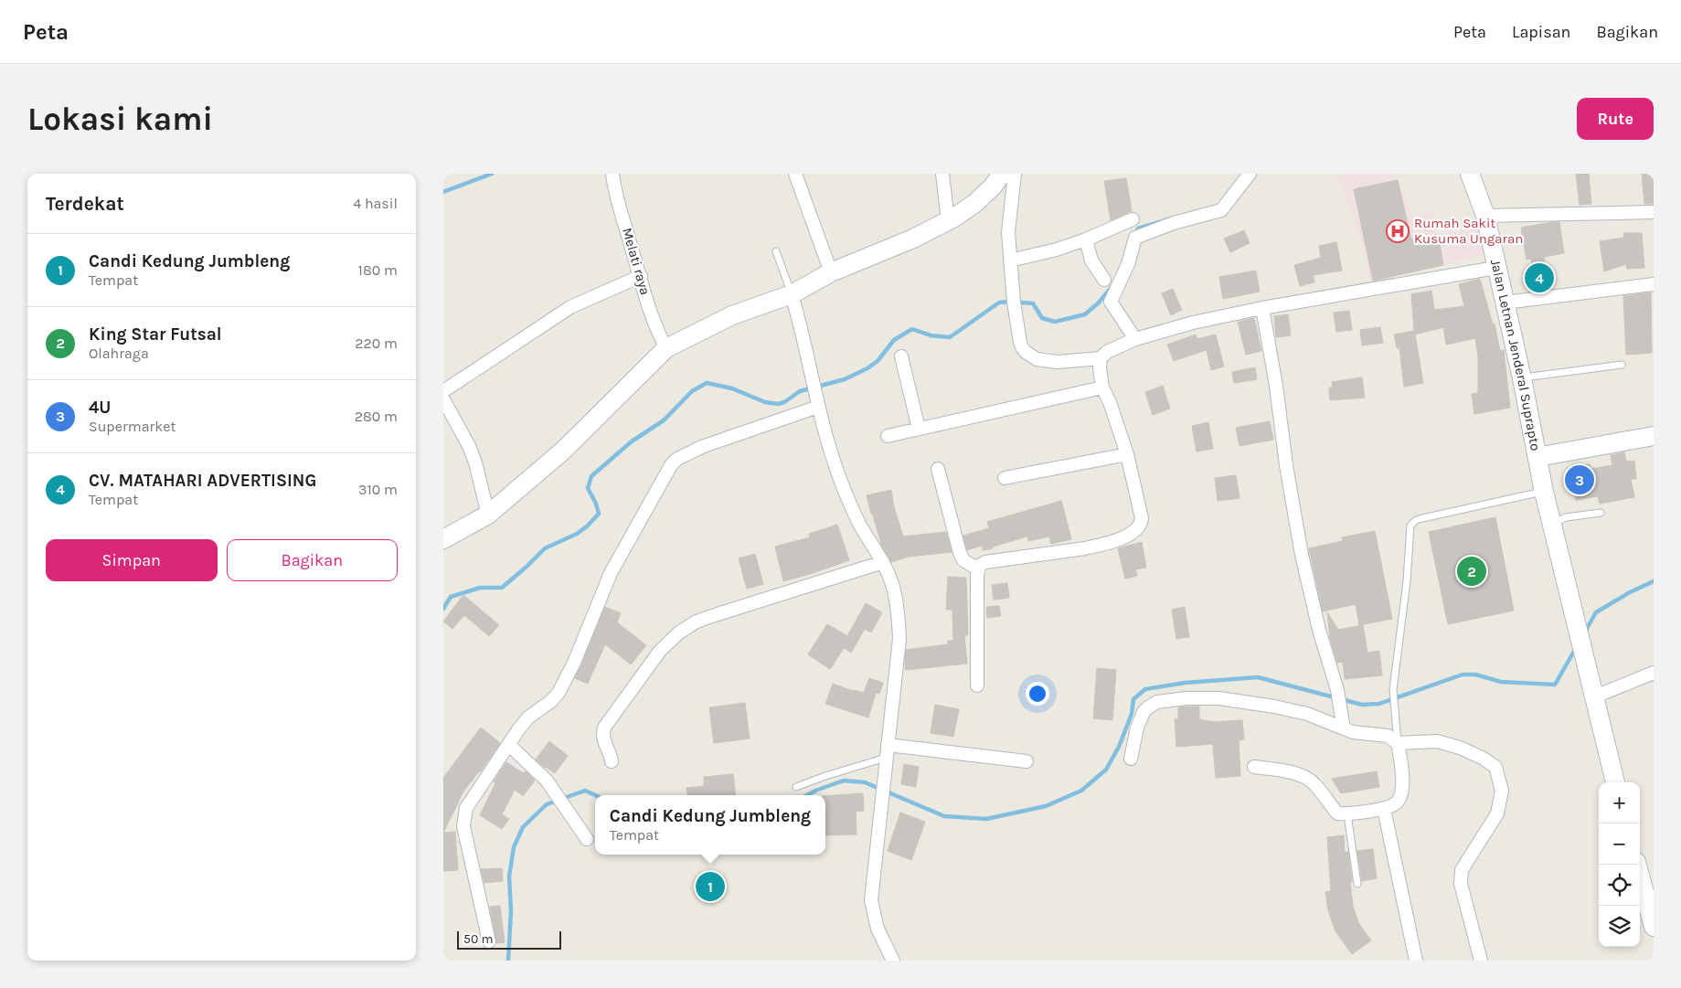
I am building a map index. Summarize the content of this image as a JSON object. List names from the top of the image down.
{
  "streets": {
    "street": ["Melati raya", "Jalan Letnan Jenderal Suprapto"]
  },
  "places": {
    "hospital": ["Rumah Sakit Kusuma Ungaran"]
  },
  "scale_bar": "50 m",
  "page": {
    "header": "Peta",
    "nav": ["Peta", "Lapisan", "Bagikan"],
    "buttons": [
      "Rute",
      ["Simpan", "Bagikan"]
    ],
    "title": "Lokasi kami",
    "heading": ["Terdekat", "4 hasil"],
    "list": [
      {
        "mark": "1",
        "name": "Candi Kedung Jumbleng",
        "note": "Tempat",
        "value": "180 m"
      },
      {
        "mark": "2",
        "name": "King Star Futsal",
        "note": "Olahraga",
        "value": "220 m"
      },
      {
        "mark": "3",
        "name": "4U",
        "note": "Supermarket",
        "value": "280 m"
      },
      {
        "mark": "4",
        "name": "CV. MATAHARI ADVERTISING",
        "note": "Tempat",
        "value": "310 m"
      }
    ],
    "pins": [
      "4",
      "3",
      "2",
      "1"
    ],
    "map_buttons": ["+", "−"],
    "popup": ["Candi Kedung Jumbleng", "Tempat"],
    "scale": "50 m"
  }
}
